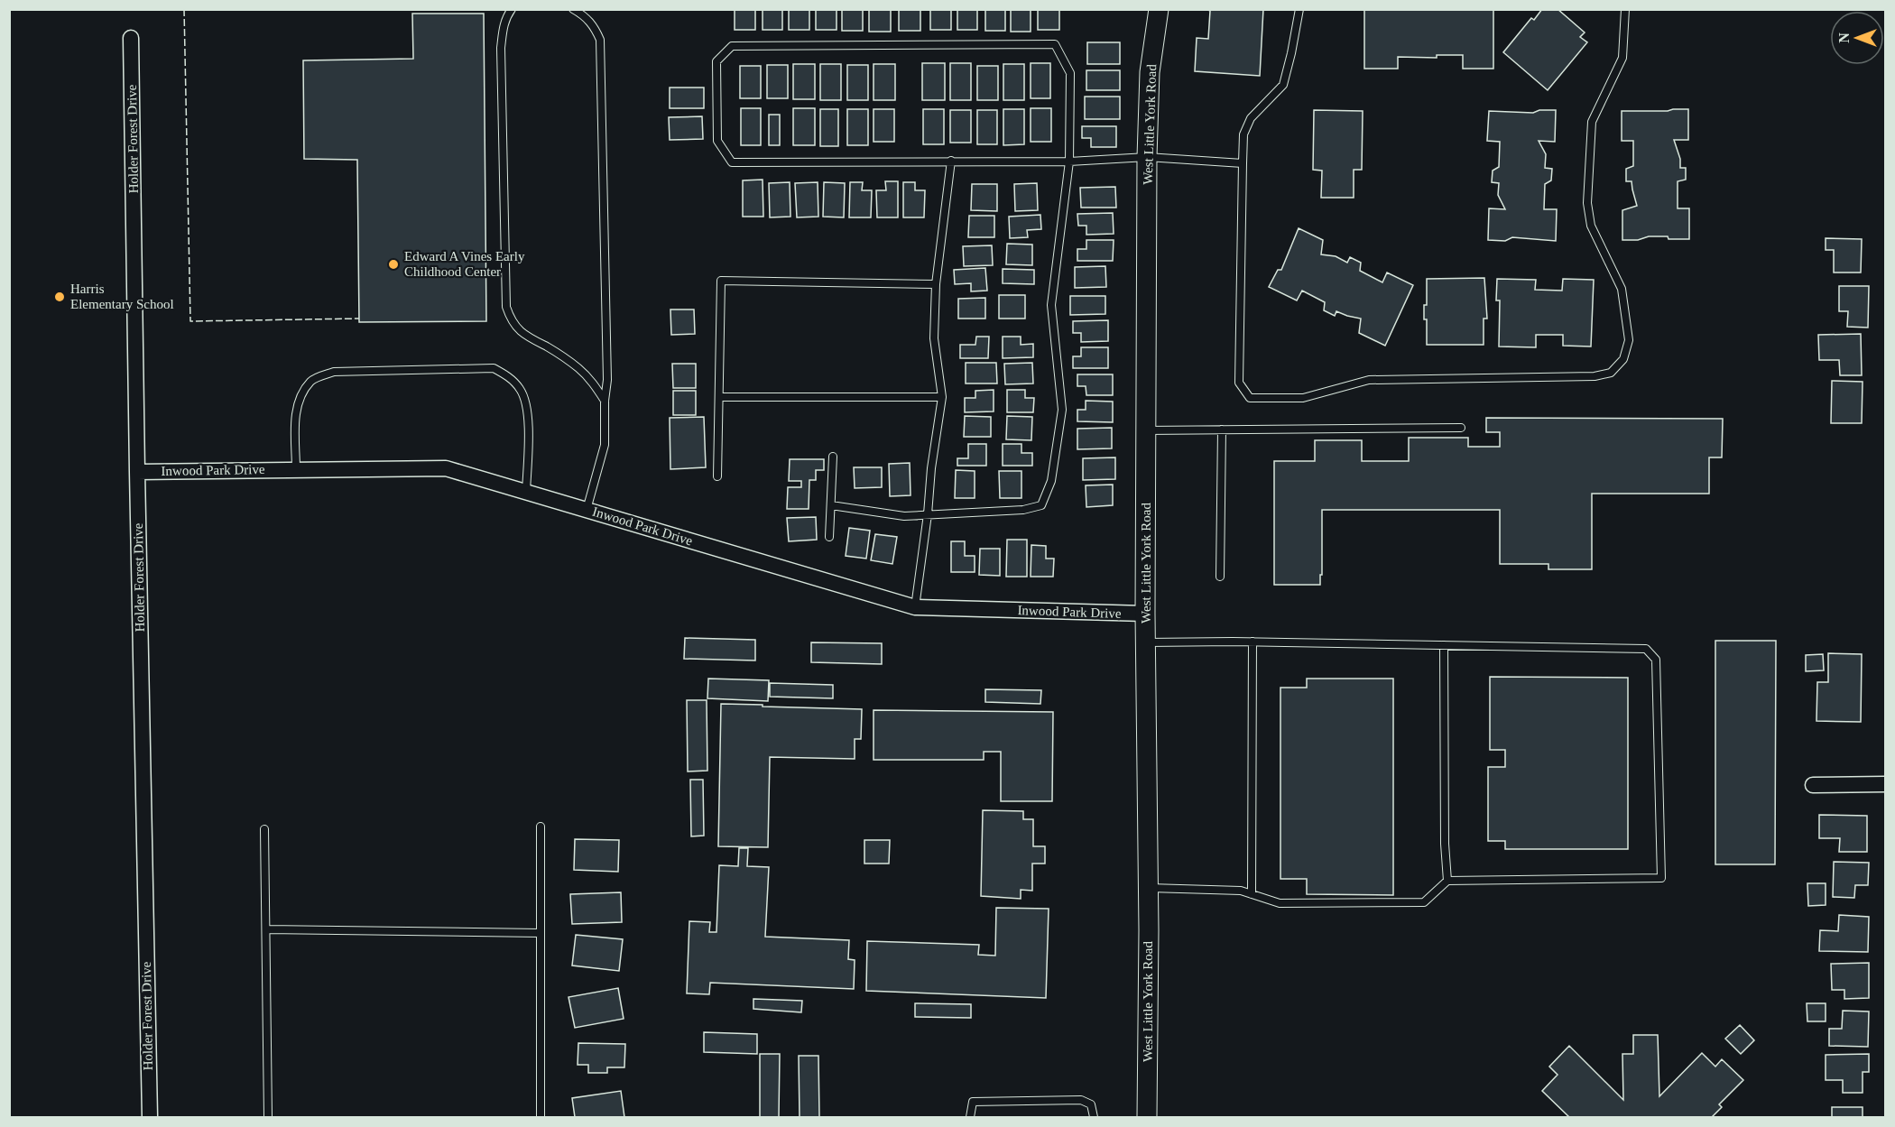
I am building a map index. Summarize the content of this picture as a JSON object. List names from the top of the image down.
{
  "streets": {
    "street": ["West Little York Road", "Holder Forest Drive", "Inwood Park Drive"]
  },
  "crossings": [
    ["West Little York Road", "Inwood Park Drive"],
    ["Holder Forest Drive", "Inwood Park Drive"]
  ],
  "places": ["Edward A Vines Early Childhood Center", "Harris Elementary School"],
  "north": "left"
}
